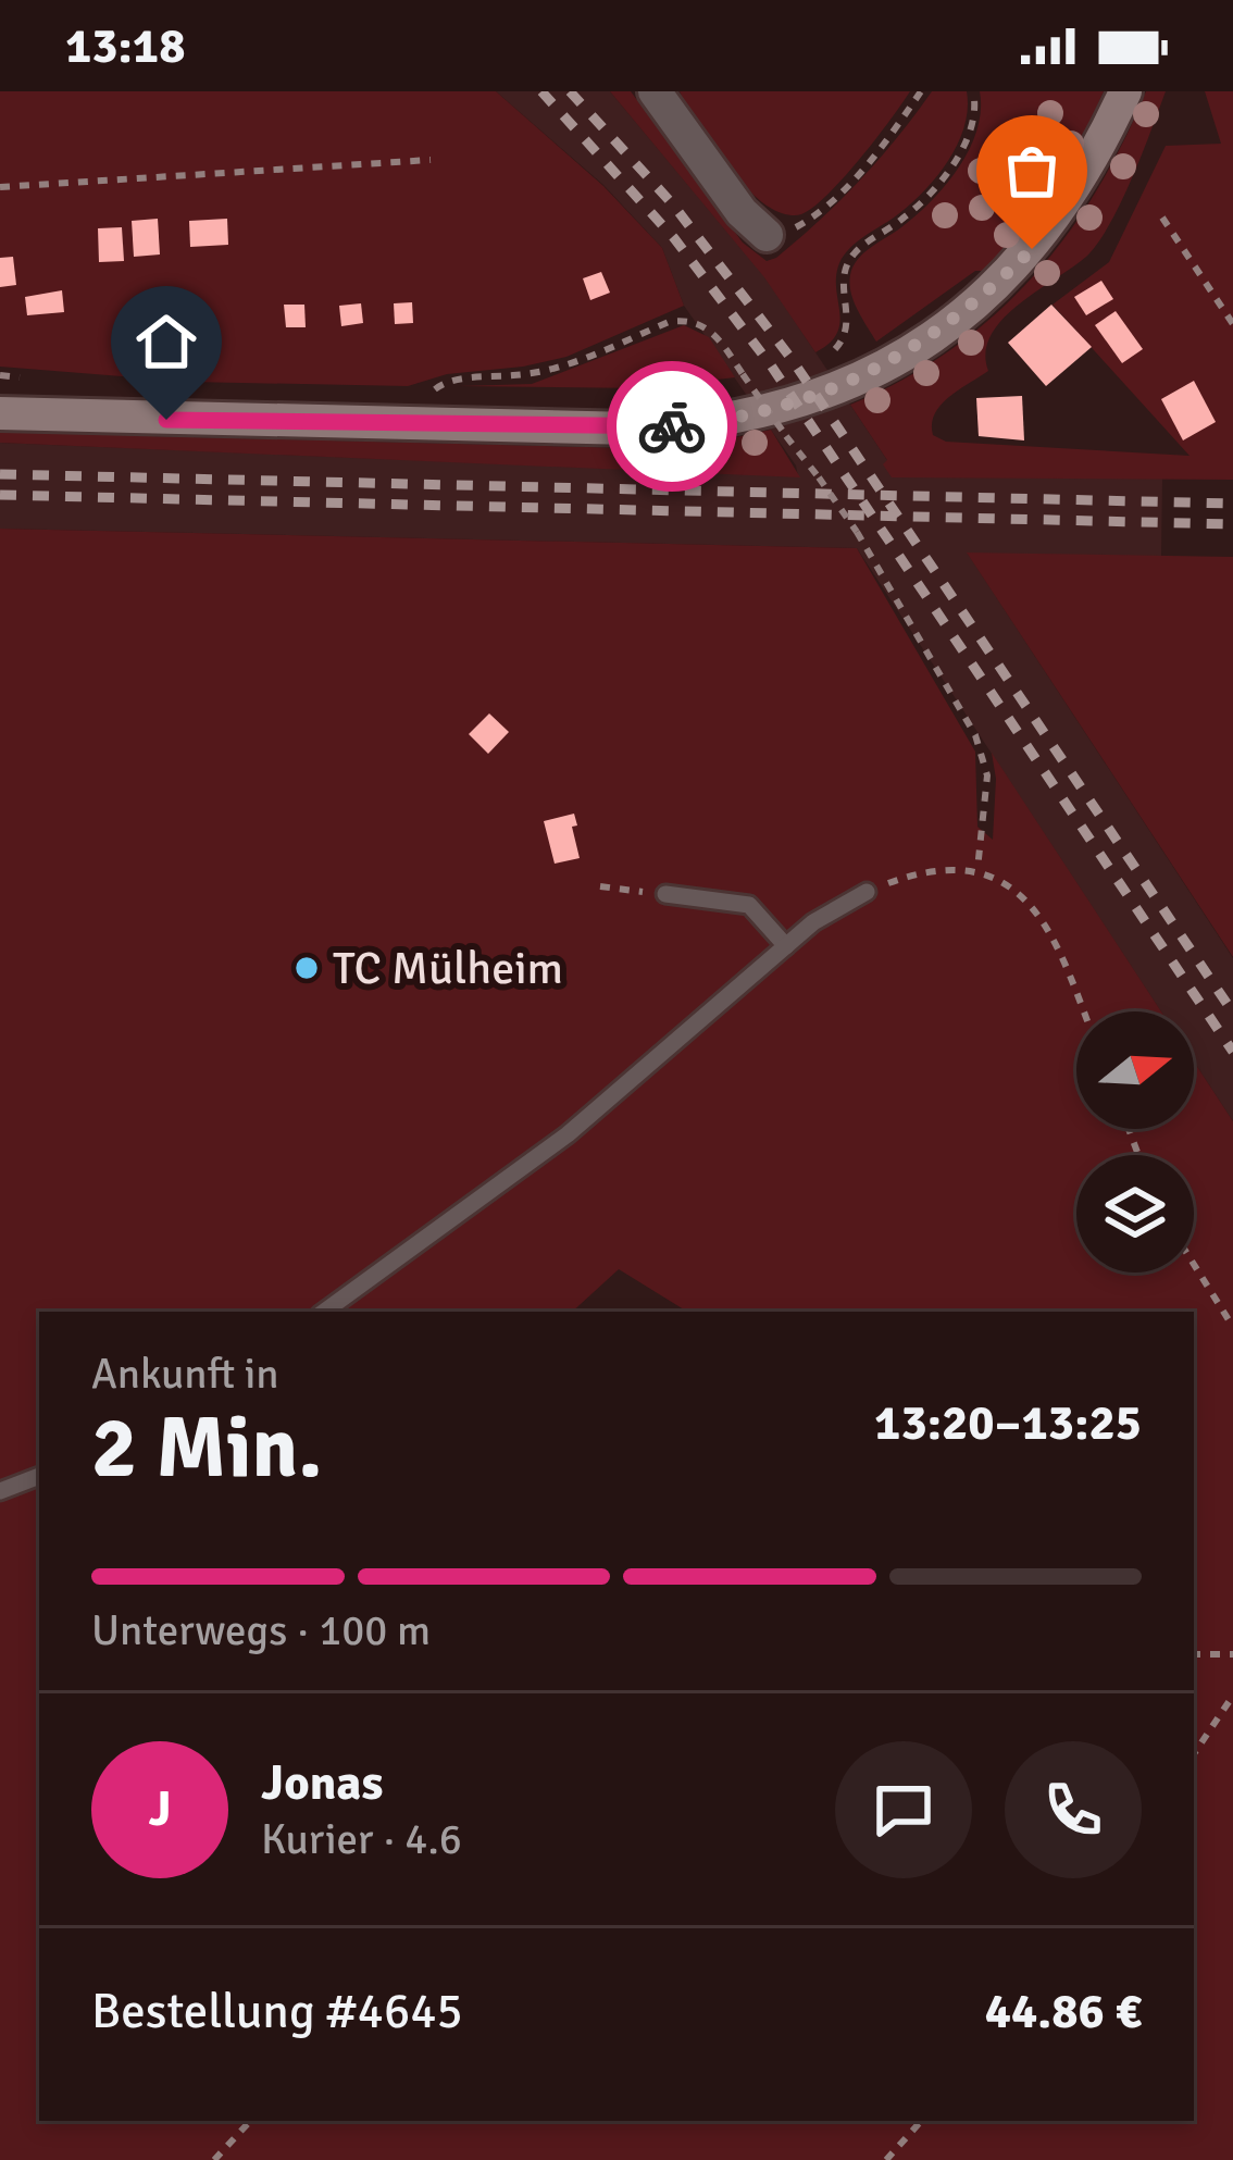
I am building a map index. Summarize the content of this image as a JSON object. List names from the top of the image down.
{
  "places": ["TC Mülheim"],
  "north": "right",
  "page": {
    "status": "13:18",
    "heading": ["2 Min.", "Ankunft in", "13:20–13:25"],
    "panel": [
      "Jonas",
      "Kurier · 4.6",
      "Bestellung #4645",
      "44.86 €"
    ],
    "bar": "Unterwegs · 100 m",
    "round": "J"
  }
}
